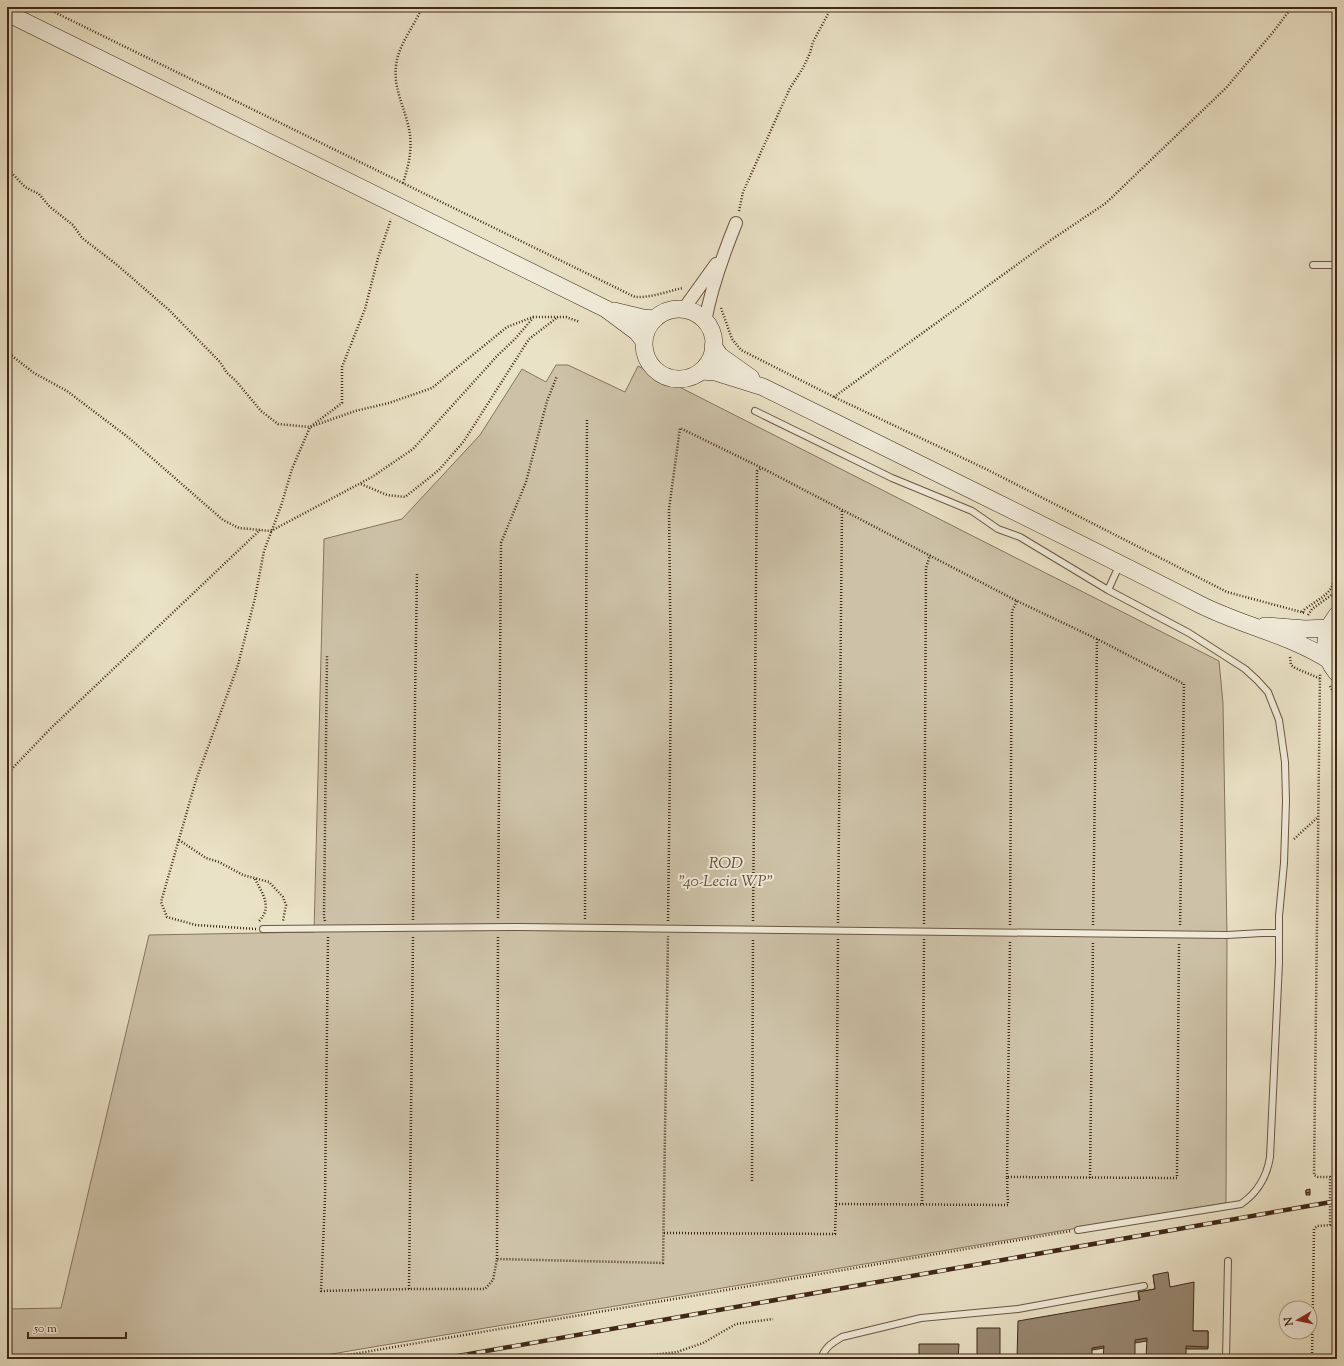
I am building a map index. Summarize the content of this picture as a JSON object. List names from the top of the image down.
{
  "parks": ["ROD \"40-Lecia WP\""],
  "scale_bar": "50 m",
  "north": "left"
}
